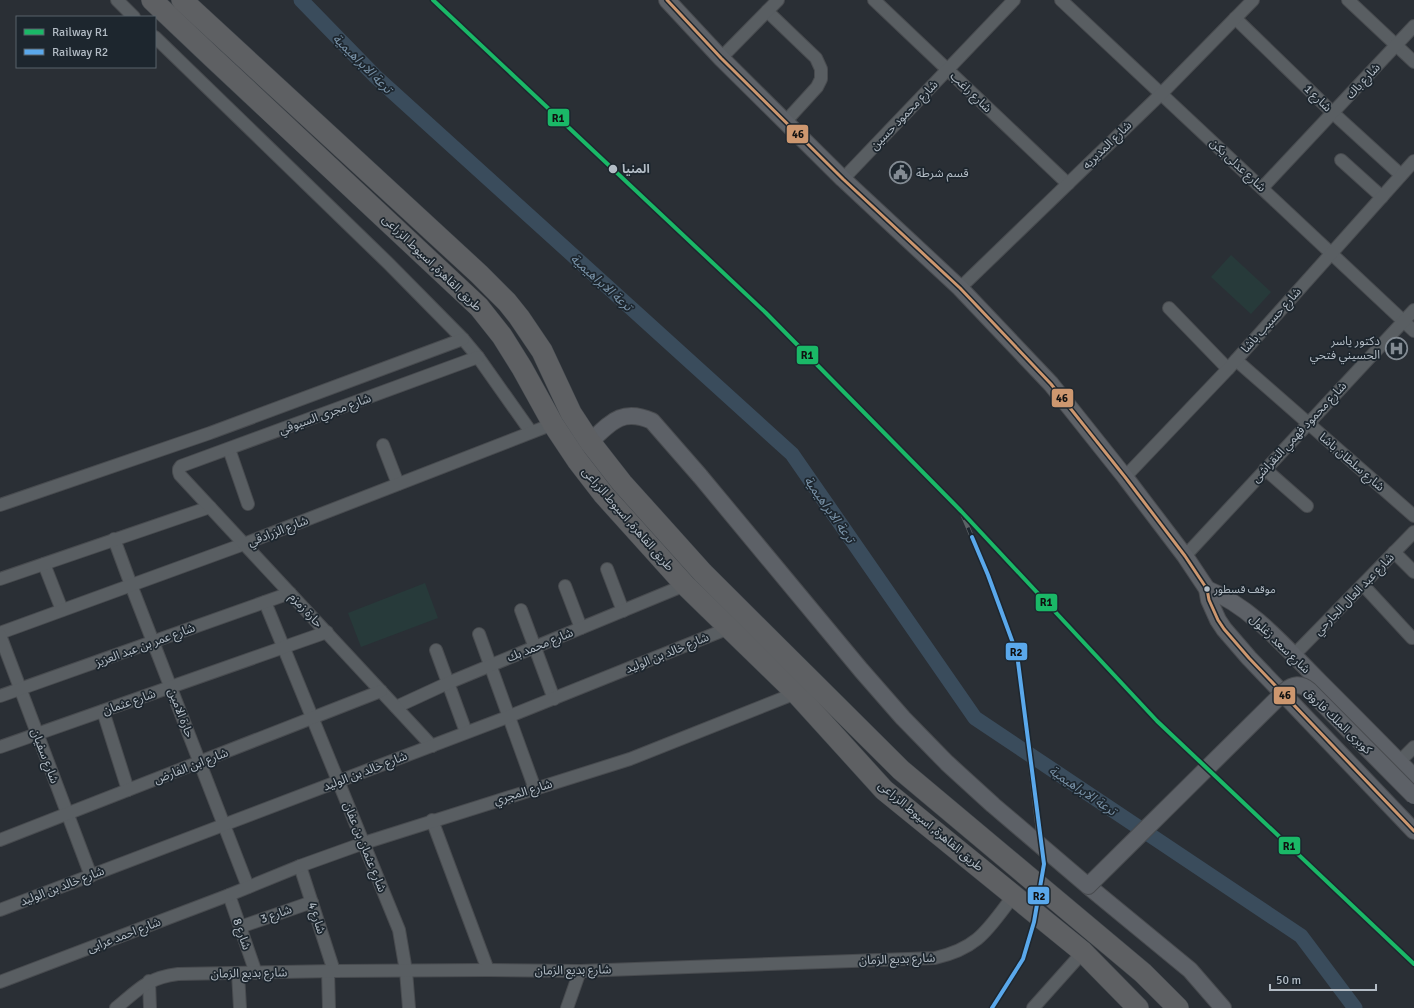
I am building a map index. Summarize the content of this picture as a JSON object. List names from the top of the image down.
{
  "streets": {
    "highway": ["طريق القاهرة, اسيوط الزراعى"],
    "main road": ["شارع سعد زغلول", "كوبرى الملك فاروق"],
    "street": [
      "شارع باك",
      "شارع راغب",
      "شارع 1",
      "شارع محمود حسين",
      "شارع المديريه",
      "شارع عدلى يكن",
      "شارع حسيب باشا",
      "شارع مجري السيوفي",
      "شارع محمود فهمي النقراشى",
      "شارع سلطان باشا",
      "شارع الزرادقي",
      "شارع عبد العال الجارحي",
      "حارة زمزم",
      "شارع عمر بن عبد العزيز",
      "شارع محمد بك",
      "شارع خالد بن الوليد",
      "شارع عثمان",
      "حارة الامين",
      "شارع سفيان",
      "شارع ابن الفارض",
      "شارع المجري",
      "شارع عثمان بن عفان",
      "شارع 3",
      "شارع 4",
      "شارع 8",
      "شارع احمد عرابى",
      "شارع بديع الزمان"
    ]
  },
  "crossings": [
    ["شارع باك", "شارع 1"],
    ["شارع باك", "شارع عدلى يكن"],
    ["شارع راغب", "شارع محمود حسين"],
    ["شارع راغب", "شارع المديريه"],
    ["شارع 1", "شارع المديريه"],
    ["شارع 1", "شارع حسيب باشا"],
    ["شارع المديريه", "شارع عدلى يكن"],
    ["شارع عدلى يكن", "شارع حسيب باشا"],
    ["شارع عدلى يكن", "شارع محمود فهمي النقراشى"],
    ["طريق القاهرة, اسيوط الزراعى", "شارع الزرادقي"],
    ["طريق القاهرة, اسيوط الزراعى", "شارع محمد بك"],
    ["طريق القاهرة, اسيوط الزراعى", "شارع خالد بن الوليد"],
    ["طريق القاهرة, اسيوط الزراعى", "شارع المجري"],
    ["طريق القاهرة, اسيوط الزراعى", "شارع بديع الزمان"],
    ["شارع حسيب باشا", "شارع سلطان باشا"],
    ["شارع مجري السيوفي", "حارة زمزم"],
    ["شارع محمود فهمي النقراشى", "شارع سلطان باشا"],
    ["شارع الزرادقي", "حارة زمزم"],
    ["شارع الزرادقي", "حارة الامين"],
    ["شارع الزرادقي", "شارع سفيان"],
    ["شارع عبد العال الجارحي", "شارع سعد زغلول"],
    ["حارة زمزم", "شارع عمر بن عبد العزيز"],
    ["حارة زمزم", "شارع محمد بك"],
    ["حارة زمزم", "شارع خالد بن الوليد"],
    ["حارة زمزم", "شارع عثمان"],
    ["حارة زمزم", "شارع ابن الفارض"],
    ["شارع عمر بن عبد العزيز", "حارة الامين"],
    ["شارع عمر بن عبد العزيز", "شارع سفيان"],
    ["شارع عمر بن عبد العزيز", "شارع عثمان بن عفان"],
    ["شارع خالد بن الوليد", "حارة الامين"],
    ["شارع خالد بن الوليد", "شارع سفيان"],
    ["شارع خالد بن الوليد", "شارع عثمان بن عفان"],
    ["شارع عثمان", "حارة الامين"],
    ["شارع عثمان", "شارع سفيان"],
    ["شارع عثمان", "شارع عثمان بن عفان"],
    ["حارة الامين", "شارع ابن الفارض"],
    ["حارة الامين", "شارع المجري"],
    ["حارة الامين", "شارع احمد عرابى"],
    ["شارع سفيان", "شارع ابن الفارض"],
    ["شارع ابن الفارض", "شارع عثمان بن عفان"],
    ["شارع المجري", "شارع عثمان بن عفان"],
    ["شارع المجري", "شارع 4"],
    ["شارع المجري", "شارع احمد عرابى"],
    ["شارع عثمان بن عفان", "شارع بديع الزمان"],
    ["شارع 3", "شارع 4"],
    ["شارع 3", "شارع 8"],
    ["شارع 4", "شارع بديع الزمان"],
    ["شارع 8", "شارع احمد عرابى"],
    ["شارع 8", "شارع بديع الزمان"]
  ],
  "water": ["ترعة الابراهيمية"],
  "places": {
    "other": ["المنيا", "موقف قسطور"],
    "public building": ["قسم شرطة"],
    "hospital": ["دكتور ياسر الحسيني فتحي"]
  },
  "lines": ["rail line R1", "transit line 46", "rail line R2"],
  "legend": ["Railway R1", "Railway R2"],
  "scale_bar": "50 m"
}
